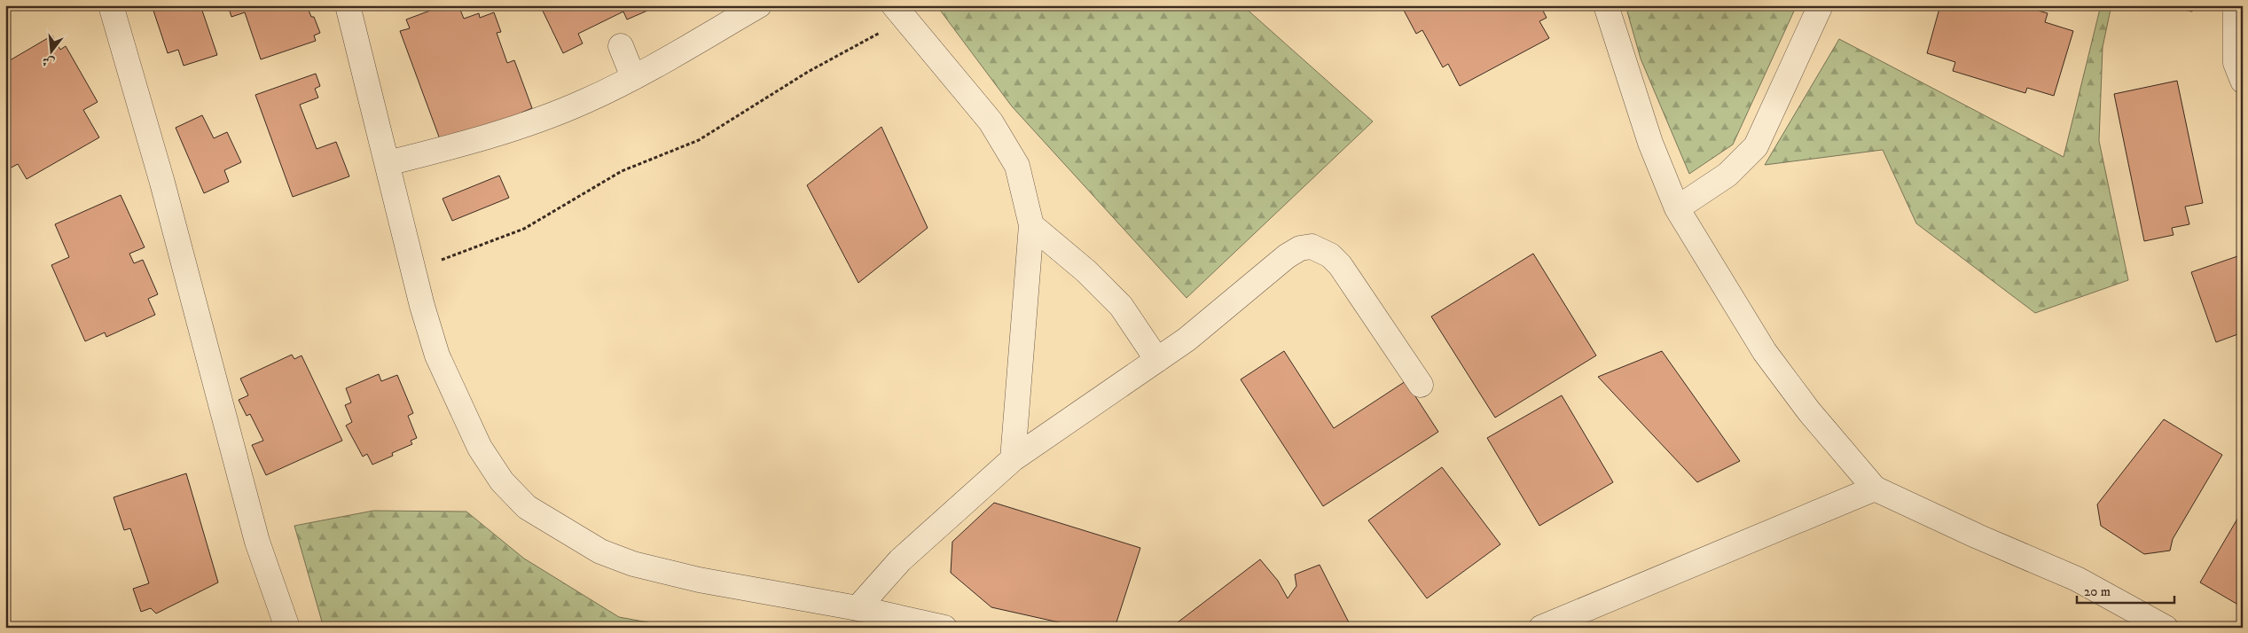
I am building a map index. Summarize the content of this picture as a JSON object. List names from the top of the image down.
{
  "scale_bar": "20 m",
  "north": "bottom"
}
